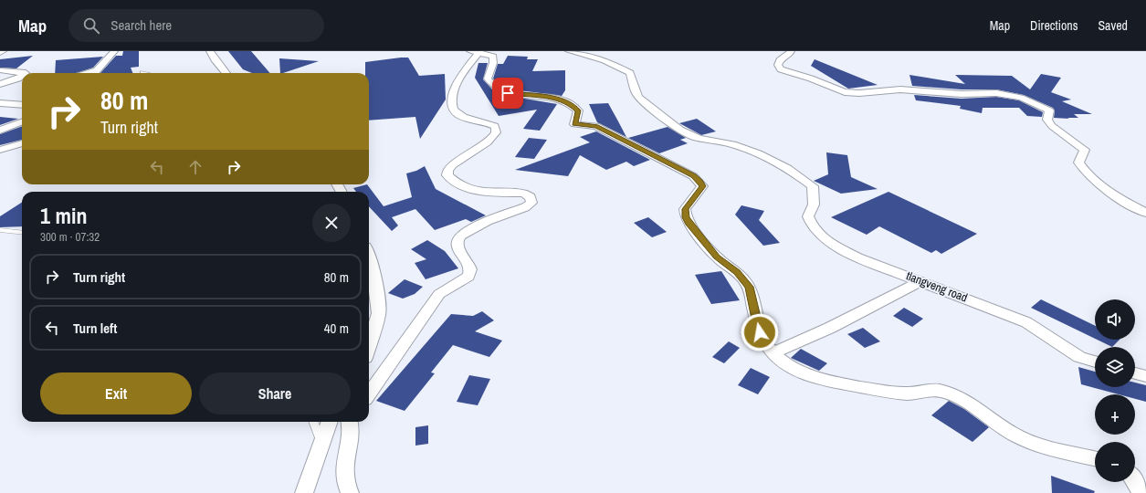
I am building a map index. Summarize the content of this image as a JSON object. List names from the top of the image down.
{
  "streets": {
    "street": ["tlangveng road"]
  },
  "page": {
    "header": "Map",
    "search": "Search here",
    "nav": ["Map", "Directions", "Saved"],
    "turn": ["80 m", "Turn right"],
    "heading": ["1 min", "300 m · 07:32"],
    "list": [
      {
        "name": "Turn right",
        "value": "80 m"
      },
      {
        "name": "Turn left",
        "value": "40 m"
      }
    ],
    "map_buttons": ["+", "−"],
    "buttons": ["Exit", "Share"]
  }
}
